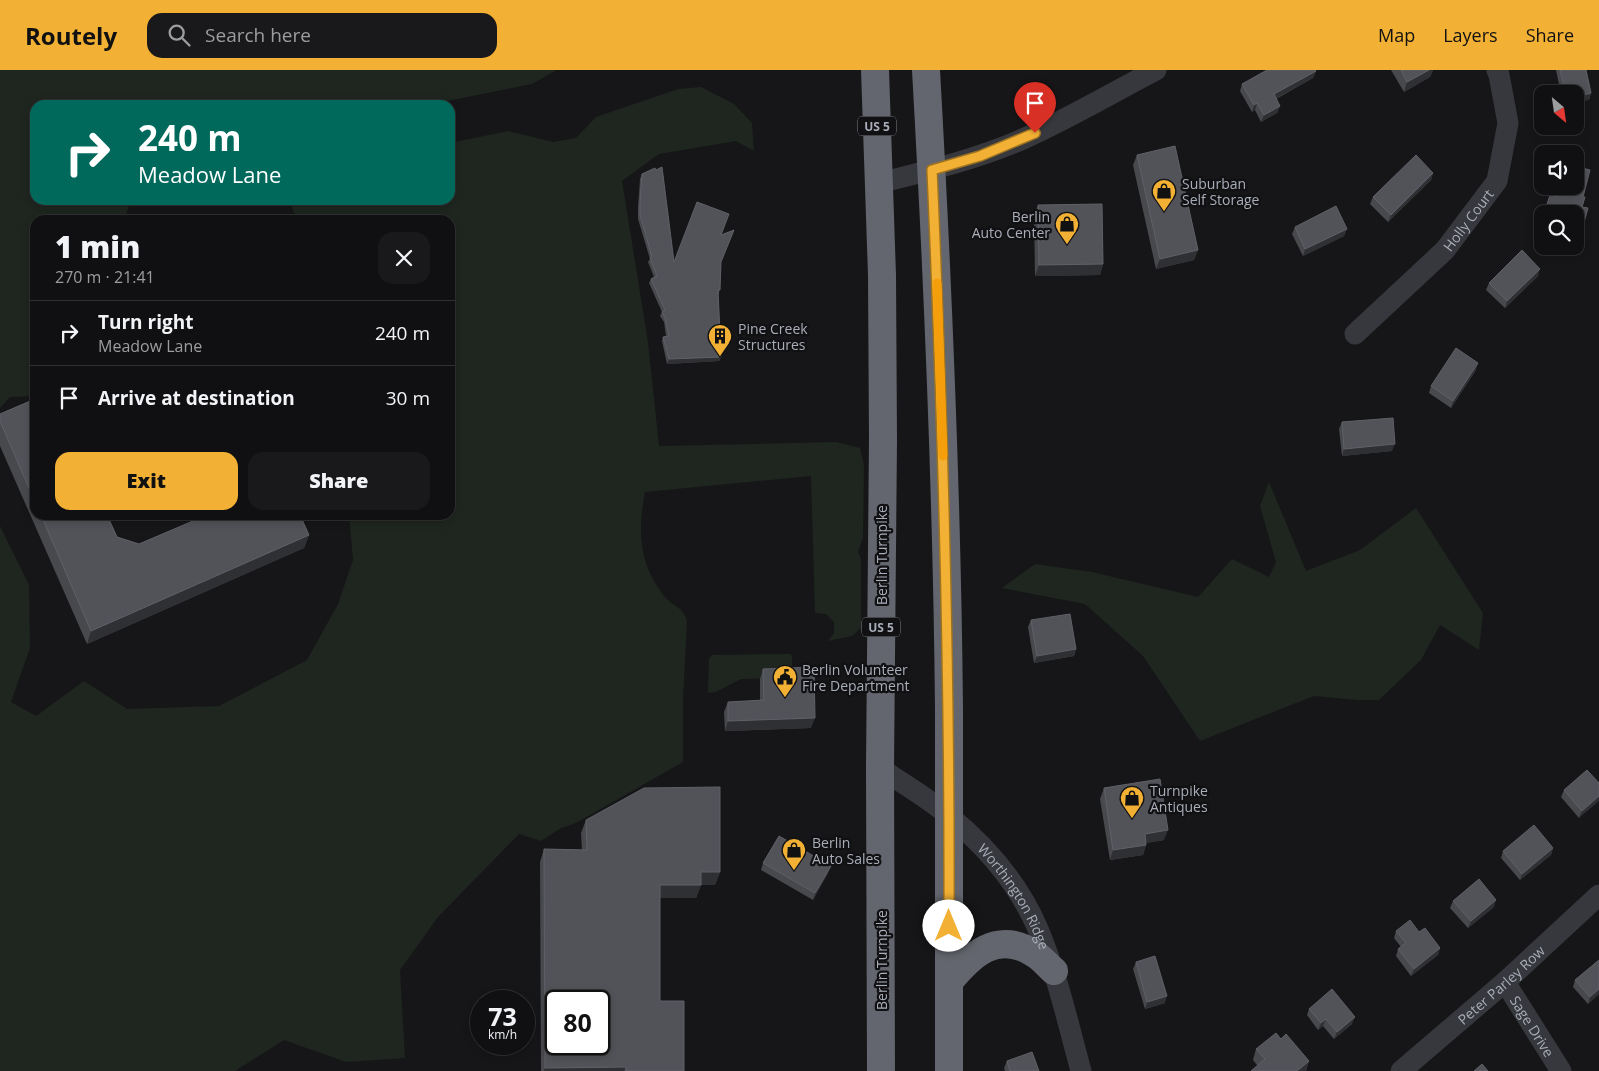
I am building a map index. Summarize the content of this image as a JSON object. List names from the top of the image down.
{
  "streets": {
    "highway": ["US 5", "Berlin Turnpike"],
    "street": [
      "Holly Court",
      "Worthington Ridge",
      "Peter Parley Row",
      "Sage Drive"
    ]
  },
  "crossings": [
    ["Berlin Turnpike", "Worthington Ridge"],
    ["Peter Parley Row", "Sage Drive"]
  ],
  "places": {
    "shop": [
      "Suburban Self Storage",
      "Berlin Auto Center",
      "Turnpike Antiques",
      "Berlin Auto Sales"
    ],
    "building": ["Pine Creek Structures"],
    "public building": ["Berlin Volunteer Fire Department"]
  },
  "north": "bottom right",
  "page": {
    "header": "Routely",
    "search": "Search here",
    "nav": ["Map", "Layers", "Share"],
    "turn": ["240 m", "Meadow Lane"],
    "heading": ["1 min", "270 m · 21:41"],
    "list": [
      {
        "name": "Turn right",
        "note": "Meadow Lane",
        "value": "240 m"
      },
      {
        "name": "Arrive at destination",
        "value": "30 m"
      }
    ],
    "buttons": ["Exit", "Share"],
    "speed": "73 km/h",
    "limit": "80"
  }
}
